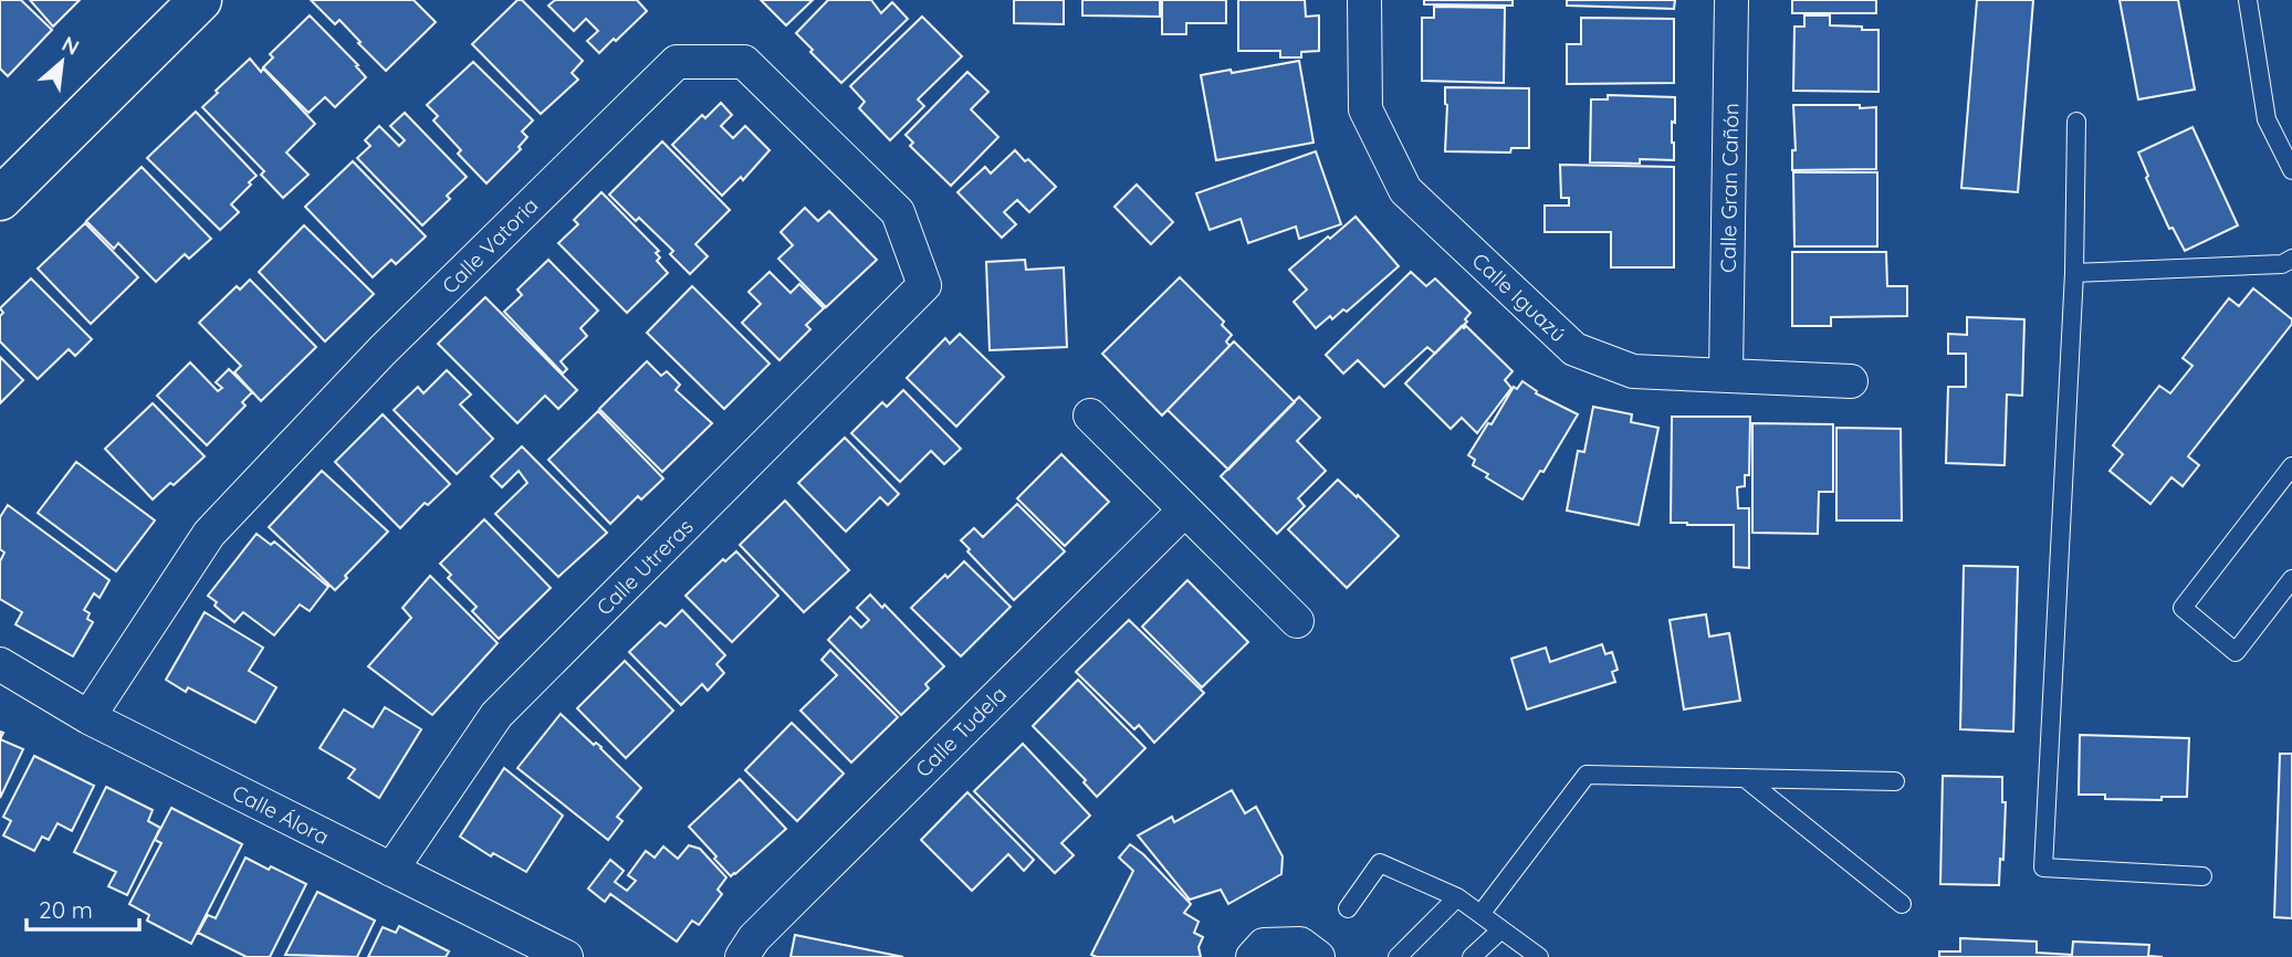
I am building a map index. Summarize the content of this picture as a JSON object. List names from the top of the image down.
{
  "streets": {
    "street": [
      "Calle Gran Cañón",
      "Calle Vatoria",
      "Calle Iguazú",
      "Calle Utreras",
      "Calle Tudela",
      "Calle Álora"
    ]
  },
  "crossings": [
    ["Calle Gran Cañón", "Calle Iguazú"],
    ["Calle Vatoria", "Calle Utreras"],
    ["Calle Vatoria", "Calle Álora"],
    ["Calle Utreras", "Calle Álora"]
  ],
  "scale_bar": "20 m",
  "north": "top right"
}
